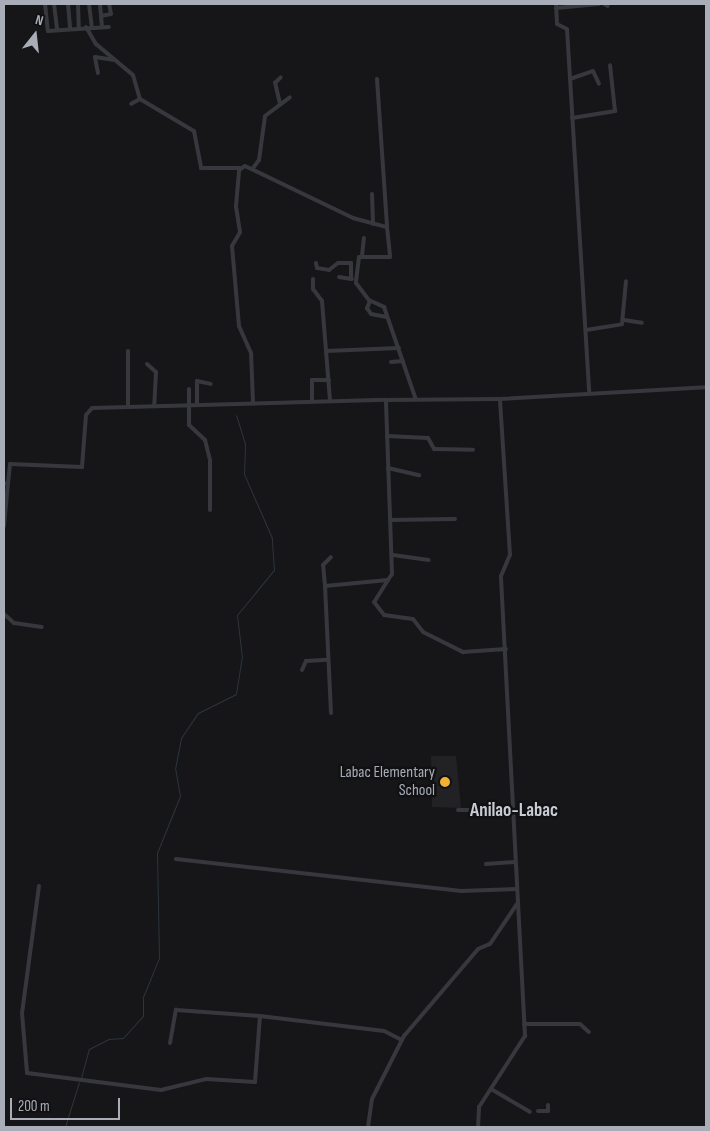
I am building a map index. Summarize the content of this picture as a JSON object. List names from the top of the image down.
{
  "districts": ["Anilao-Labac"],
  "places": ["Labac Elementary School"],
  "scale_bar": "200 m",
  "north": "top"
}
